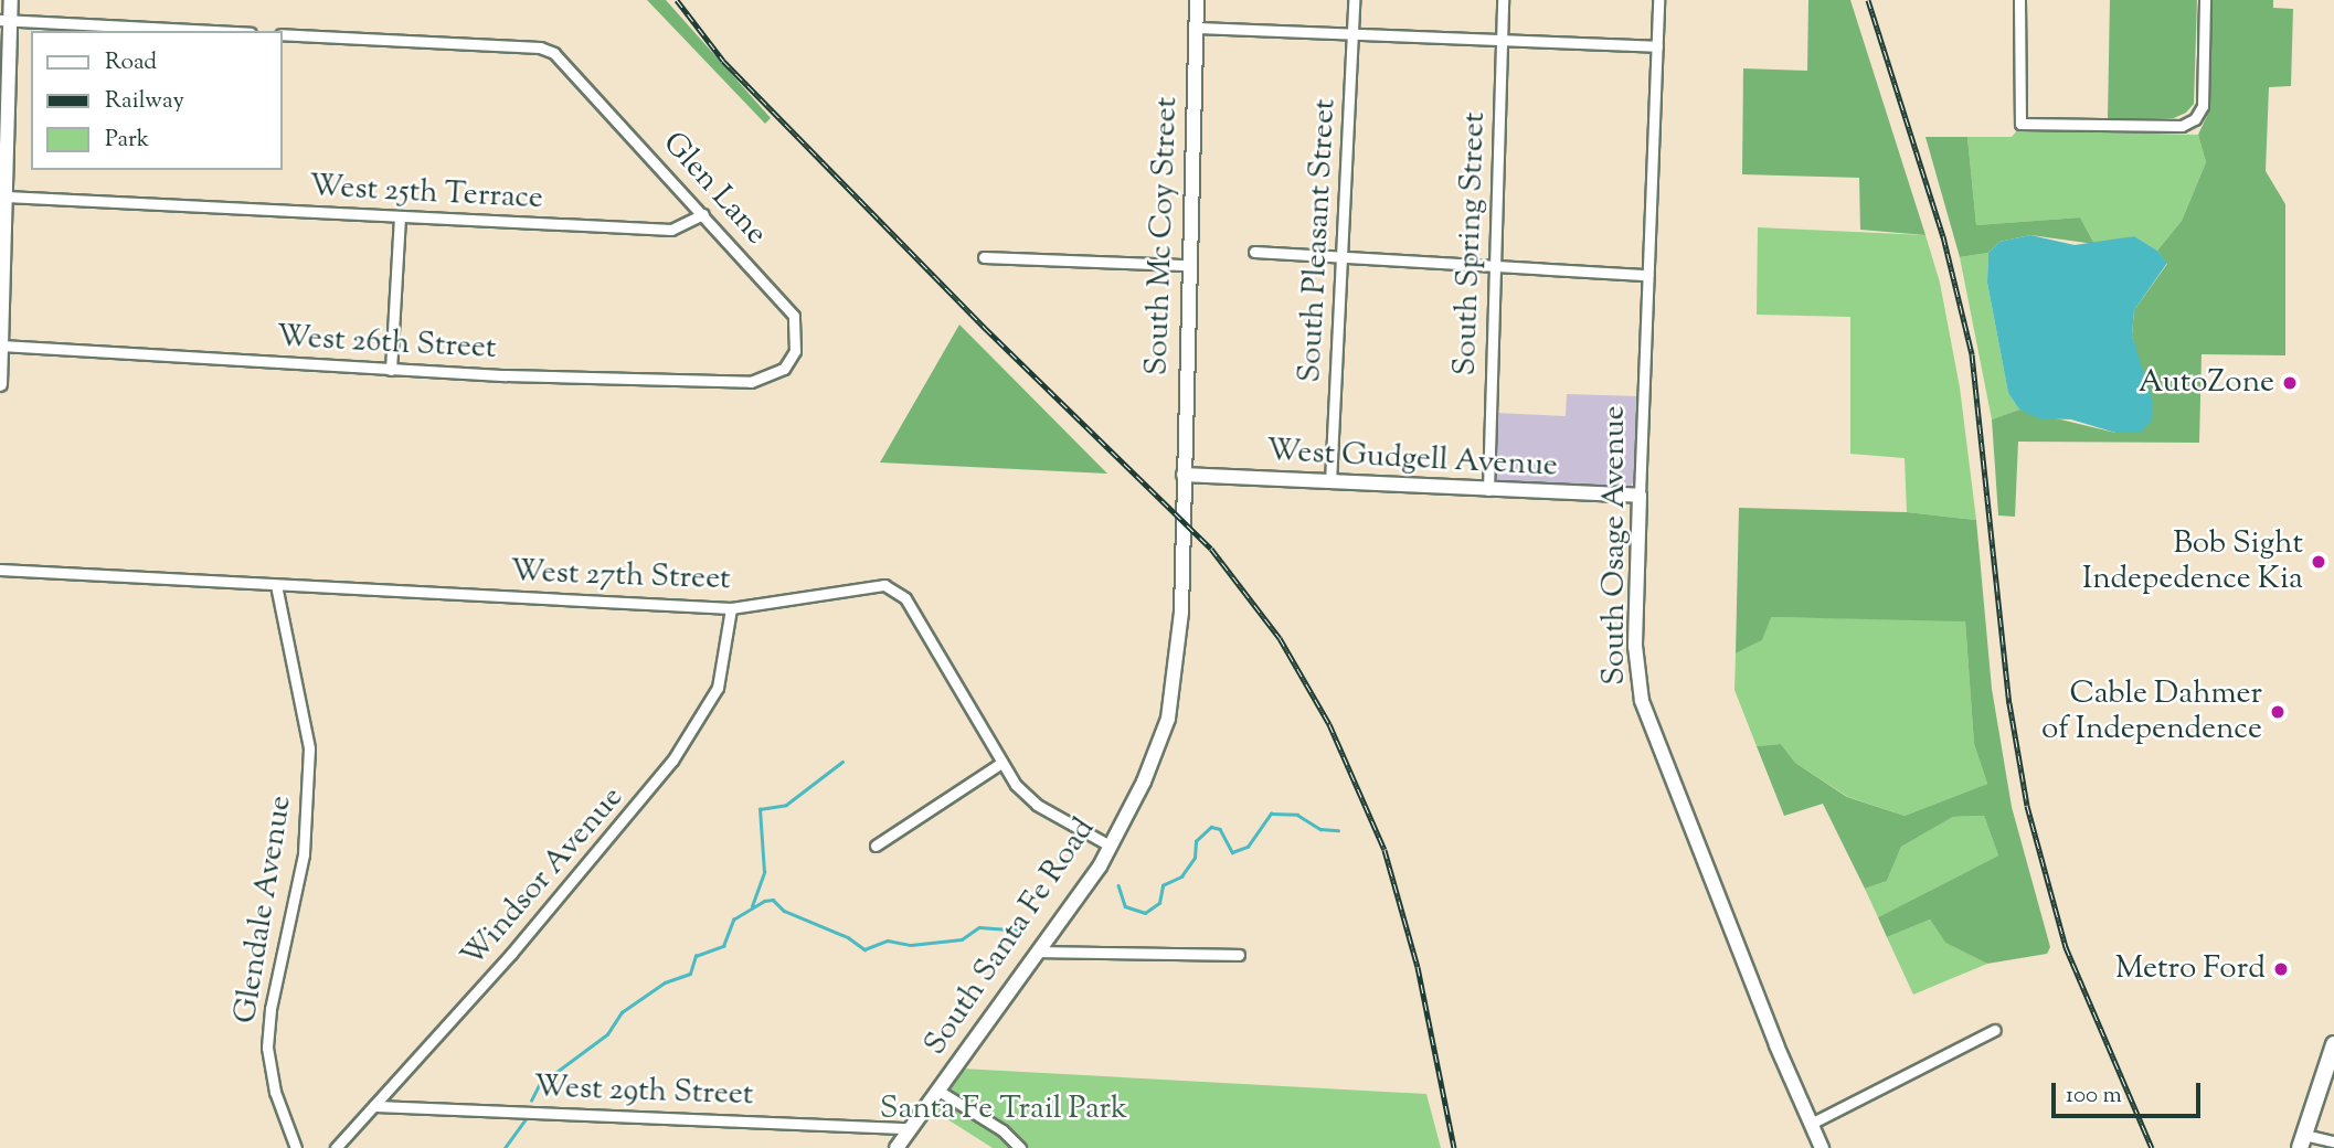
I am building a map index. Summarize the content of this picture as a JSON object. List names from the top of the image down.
{
  "streets": {
    "street": [
      "Glen Lane",
      "West 25th Terrace",
      "South Mc Coy Street",
      "South Pleasant Street",
      "South Spring Street",
      "West 26th Street",
      "West Gudgell Avenue",
      "South Osage Avenue",
      "West 27th Street",
      "Windsor Avenue",
      "Glendale Avenue",
      "South Santa Fe Road",
      "West 29th Street"
    ]
  },
  "crossings": [
    ["Glen Lane", "West 25th Terrace"],
    ["Glen Lane", "West 26th Street"],
    ["South Mc Coy Street", "West Gudgell Avenue"],
    ["South Mc Coy Street", "South Santa Fe Road"],
    ["South Pleasant Street", "West Gudgell Avenue"],
    ["South Spring Street", "West Gudgell Avenue"],
    ["West Gudgell Avenue", "South Osage Avenue"],
    ["West Gudgell Avenue", "South Santa Fe Road"],
    ["West 27th Street", "Windsor Avenue"],
    ["West 27th Street", "Glendale Avenue"],
    ["West 27th Street", "South Santa Fe Road"],
    ["Windsor Avenue", "West 29th Street"],
    ["South Santa Fe Road", "West 29th Street"]
  ],
  "parks": ["Santa Fe Trail Park"],
  "places": [
    "AutoZone",
    "Bob Sight Indepedence Kia",
    "Cable Dahmer of Independence",
    "Metro Ford"
  ],
  "legend": ["Road", "Railway", "Park"],
  "scale_bar": "100 m"
}
